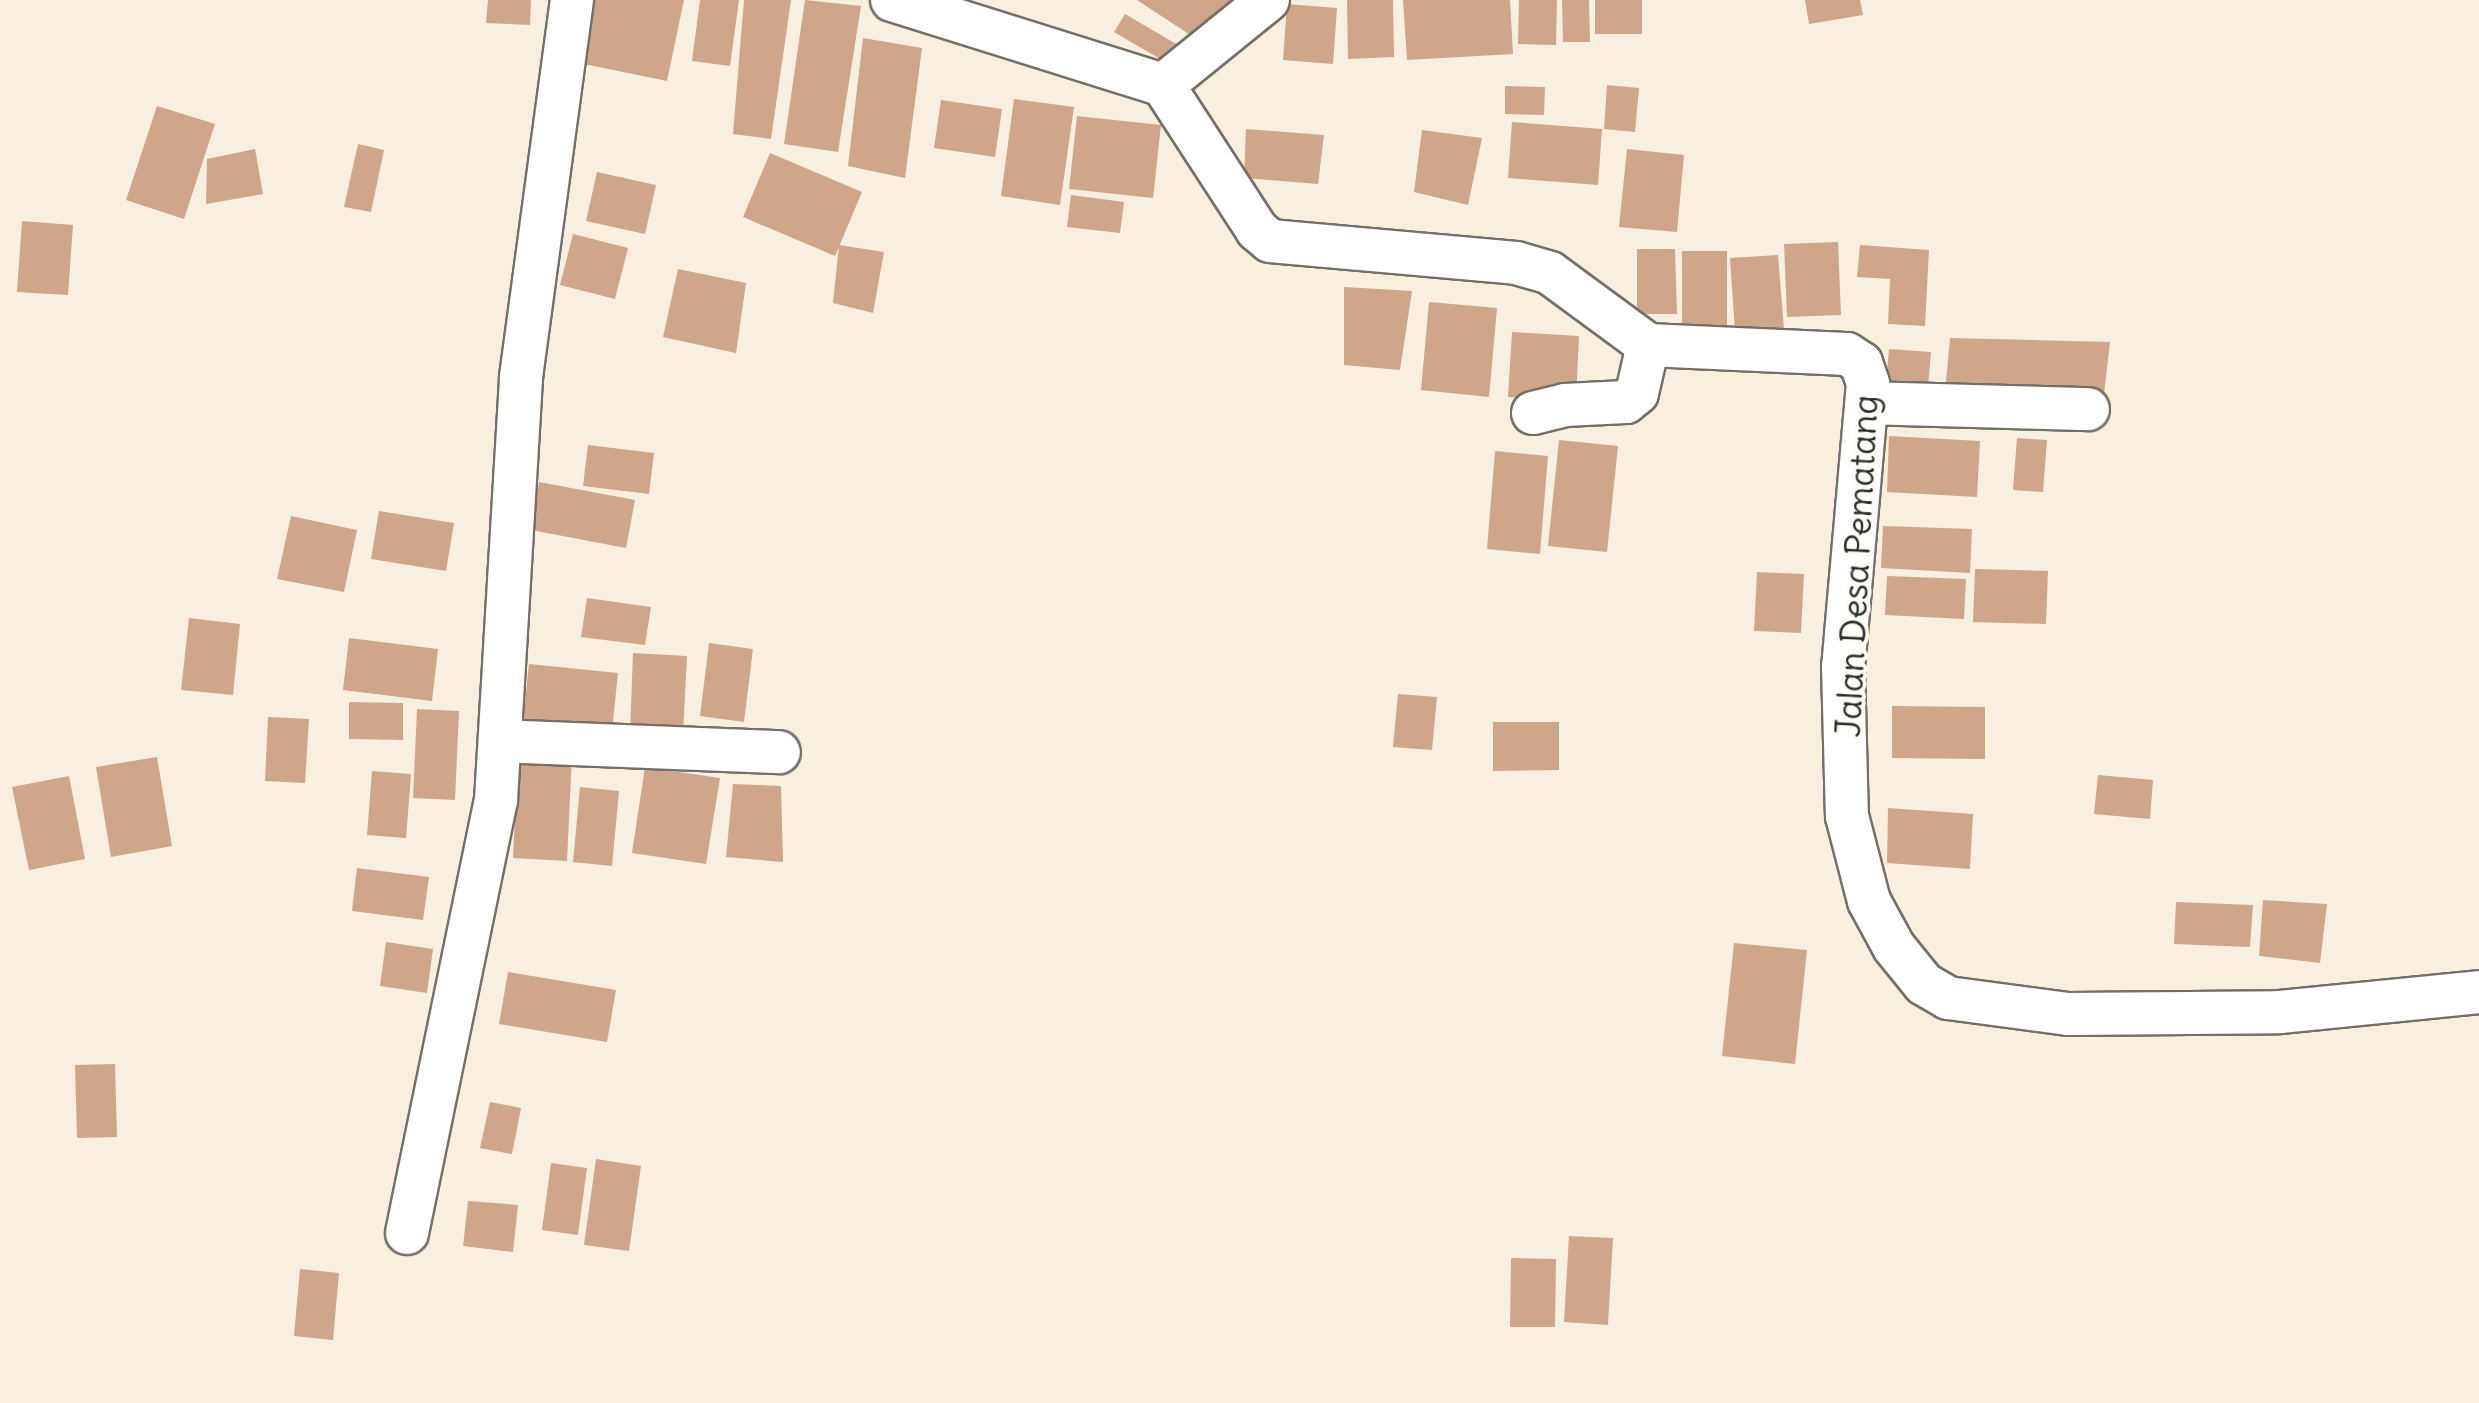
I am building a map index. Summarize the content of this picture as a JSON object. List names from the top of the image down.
{
  "streets": {
    "street": ["Jalan Desa Pematang"]
  }
}
